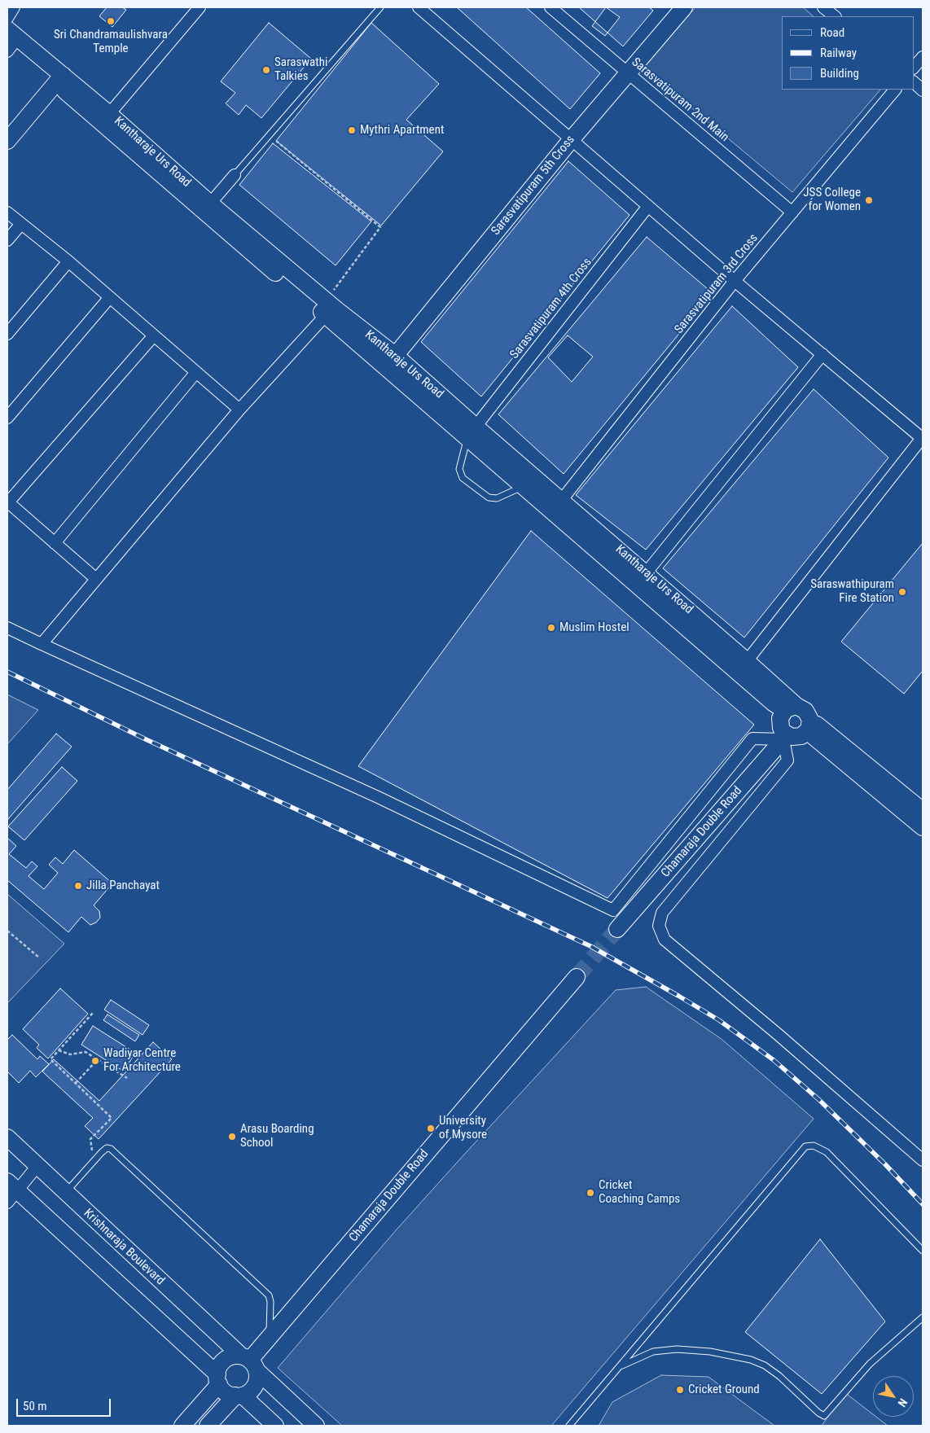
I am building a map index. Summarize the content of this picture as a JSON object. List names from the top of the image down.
{
  "streets": {
    "street": [
      "Sarasvatipuram 2nd Main",
      "Kantharaje Urs Road",
      "Sarasvatipuram 5th Cross",
      "Sarasvatipuram 3rd Cross",
      "Sarasvatipuram 4th Cross",
      "Chamaraja Double Road",
      "Krishnaraja Boulevard"
    ]
  },
  "crossings": [
    ["Sarasvatipuram 2nd Main", "Sarasvatipuram 5th Cross"],
    ["Sarasvatipuram 2nd Main", "Sarasvatipuram 3rd Cross"],
    ["Kantharaje Urs Road", "Sarasvatipuram 5th Cross"],
    ["Kantharaje Urs Road", "Sarasvatipuram 3rd Cross"],
    ["Kantharaje Urs Road", "Sarasvatipuram 4th Cross"],
    ["Kantharaje Urs Road", "Chamaraja Double Road"],
    ["Chamaraja Double Road", "Krishnaraja Boulevard"]
  ],
  "places": [
    "Sri Chandramaulishvara Temple",
    "Saraswathi Talkies",
    "Mythri Apartment",
    "JSS College for Women",
    "Saraswathipuram Fire Station",
    "Muslim Hostel",
    "Jilla Panchayat",
    "Wadiyar Centre For Architecture",
    "University of Mysore",
    "Arasu Boarding School",
    "Cricket Coaching Camps",
    "Cricket Ground"
  ],
  "legend": ["Road", "Railway", "Building"],
  "scale_bar": "50 m",
  "north": "bottom right"
}
